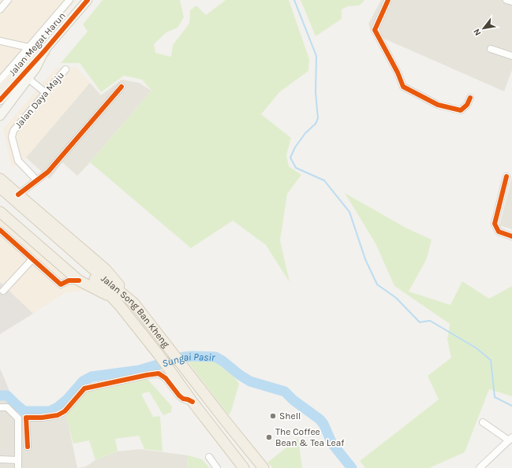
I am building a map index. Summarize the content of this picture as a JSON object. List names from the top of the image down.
{
  "streets": {
    "main road": ["Jalan Song Ban Kheng"],
    "street": ["Jalan Megat Harun", "Jalan Daya Maju"]
  },
  "water": ["Sungai Pasir"],
  "places": ["Shell", "The Coffee Bean & Tea Leaf"],
  "north": "bottom left"
}
